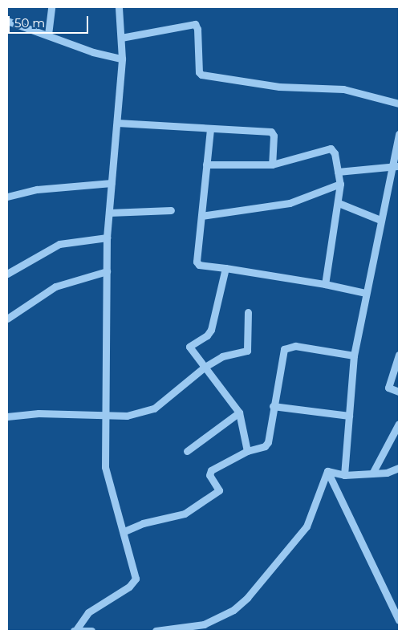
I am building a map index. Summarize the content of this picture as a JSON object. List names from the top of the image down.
{
  "scale_bar": "50 m"
}
